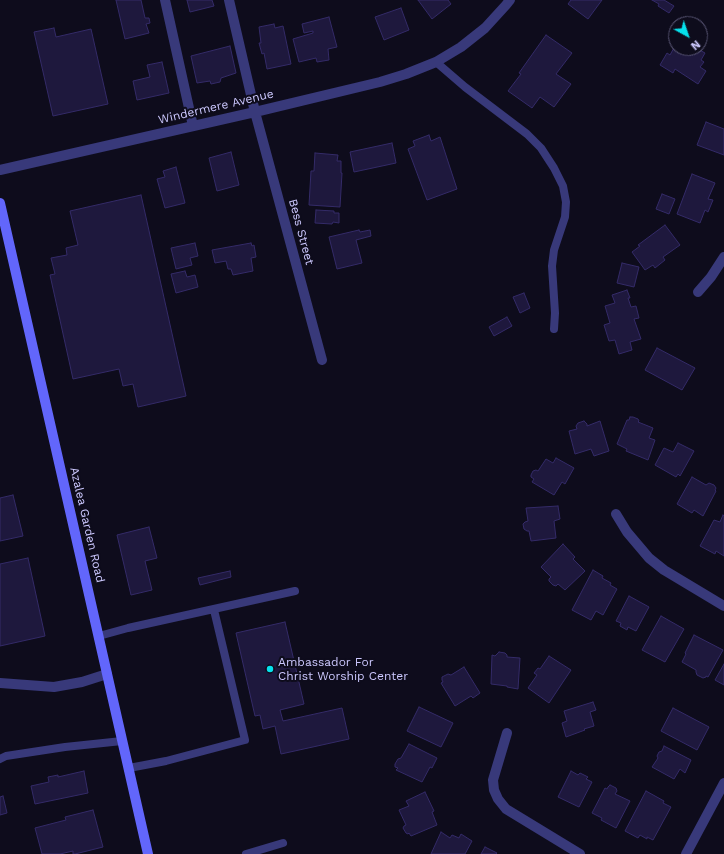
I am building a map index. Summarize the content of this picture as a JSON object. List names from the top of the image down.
{
  "streets": {
    "main road": ["Azalea Garden Road"],
    "street": ["Windermere Avenue", "Bess Street"]
  },
  "crossings": [
    ["Windermere Avenue", "Bess Street"]
  ],
  "places": ["Ambassador For Christ Worship Center"],
  "north": "bottom right"
}
